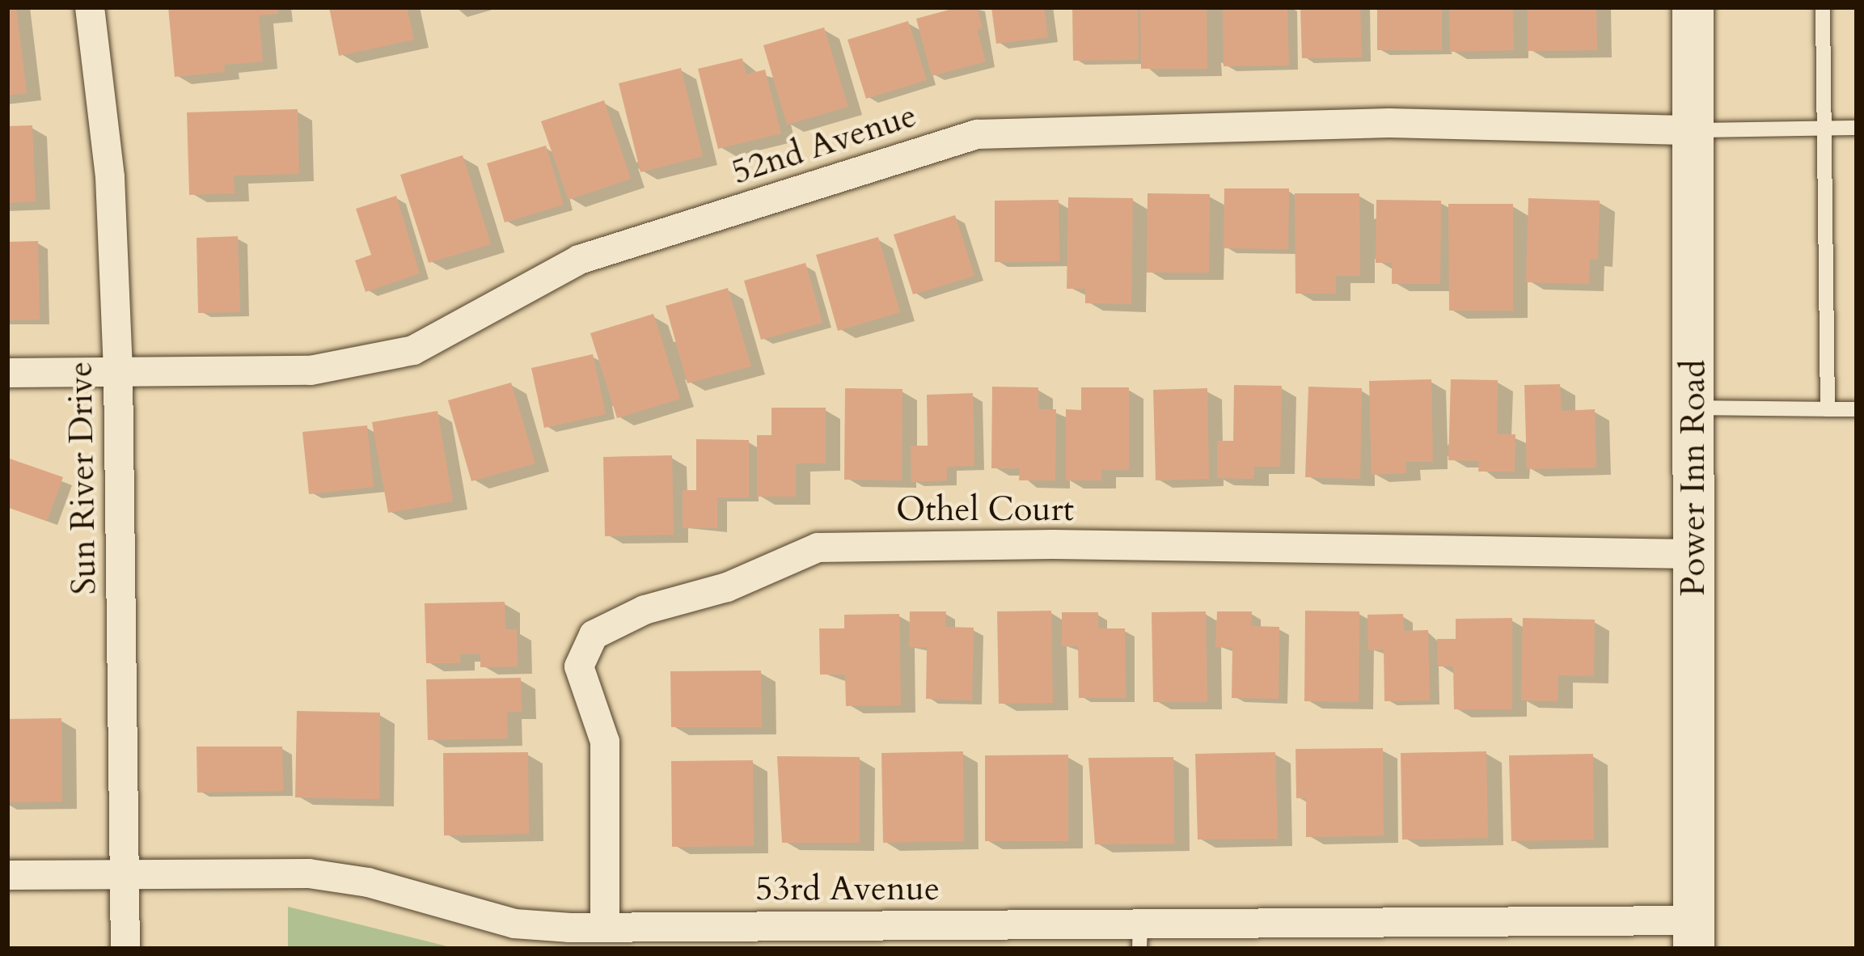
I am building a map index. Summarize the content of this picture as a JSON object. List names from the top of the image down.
{
  "streets": {
    "main road": ["Power Inn Road"],
    "street": [
      "52nd Avenue",
      "Sun River Drive",
      "Othel Court",
      "53rd Avenue"
    ]
  },
  "crossings": [
    ["52nd Avenue", "Sun River Drive"],
    ["52nd Avenue", "Power Inn Road"],
    ["Sun River Drive", "53rd Avenue"],
    ["Power Inn Road", "Othel Court"],
    ["Power Inn Road", "53rd Avenue"],
    ["Othel Court", "53rd Avenue"]
  ]
}
